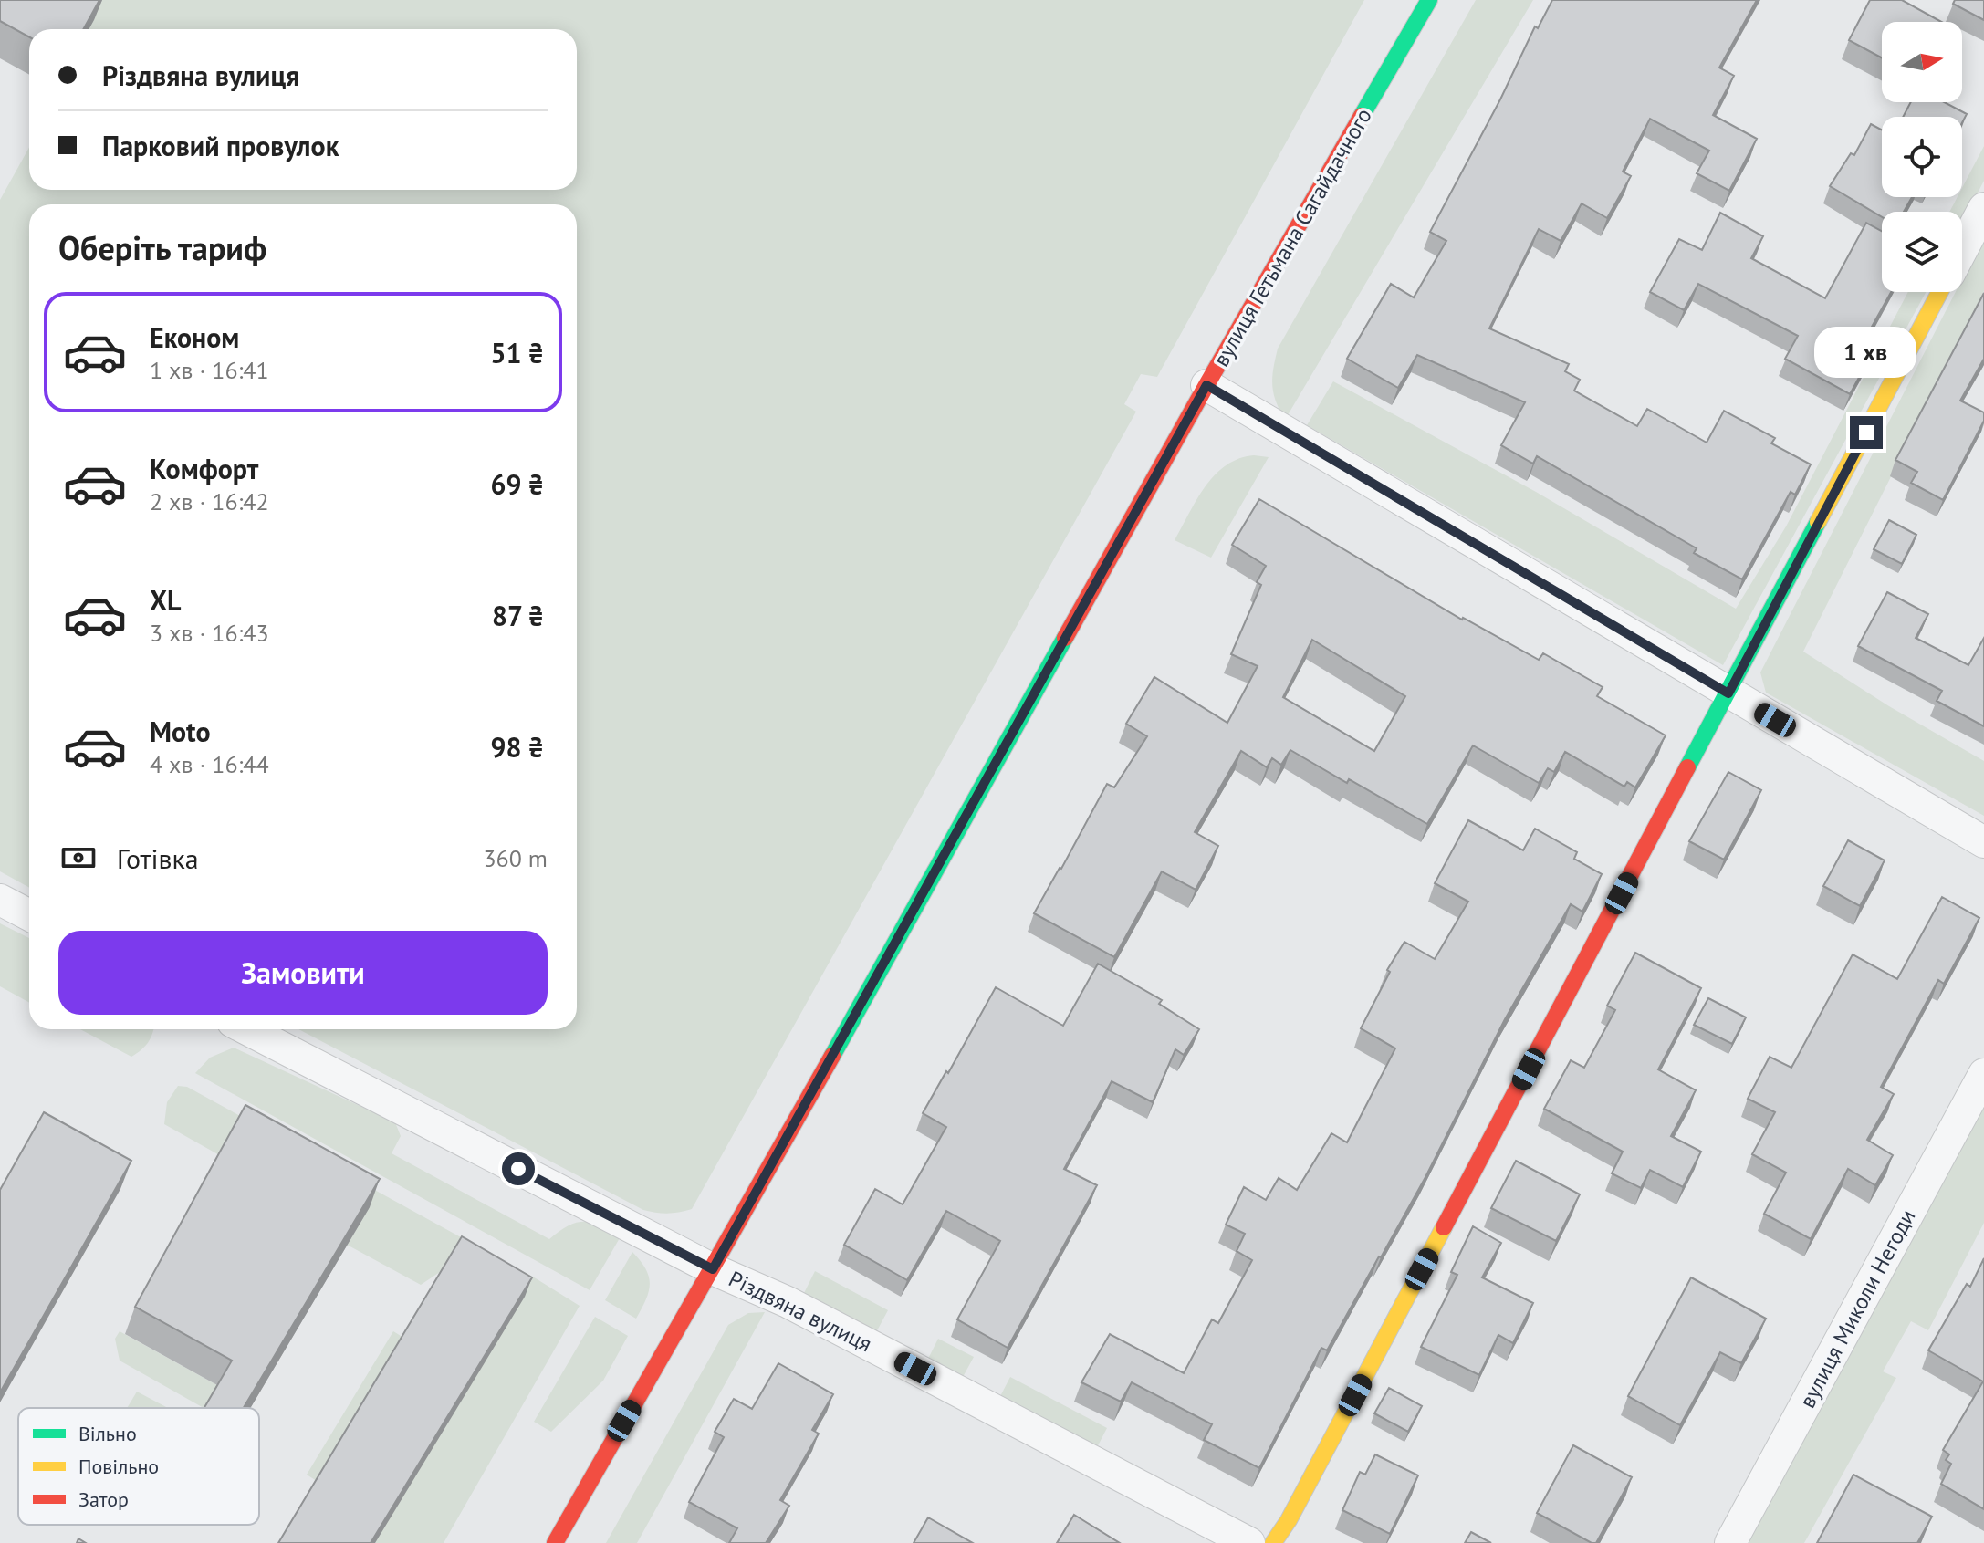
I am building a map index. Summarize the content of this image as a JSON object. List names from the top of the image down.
{
  "streets": {
    "main road": ["вулиця Гетьмана Сагайдачного"],
    "street": ["вулиця Миколи Негоди", "Різдвяна вулиця"]
  },
  "crossings": [
    ["вулиця Гетьмана Сагайдачного", "Різдвяна вулиця"]
  ],
  "legend": ["Вільно", "Повільно", "Затор"],
  "north": "right",
  "page": {
    "banner": ["Різдвяна вулиця", "Парковий провулок"],
    "heading": "Оберіть тариф",
    "list": [
      {
        "name": "Економ",
        "note": "1 хв · 16:41",
        "value": "51 ₴"
      },
      {
        "name": "Комфорт",
        "note": "2 хв · 16:42",
        "value": "69 ₴"
      },
      {
        "name": "XL",
        "note": "3 хв · 16:43",
        "value": "87 ₴"
      },
      {
        "name": "Moto",
        "note": "4 хв · 16:44",
        "value": "98 ₴"
      }
    ],
    "bubble": "1 хв",
    "pay": ["Готівка", "360 m"],
    "buttons": "Замовити"
  }
}
